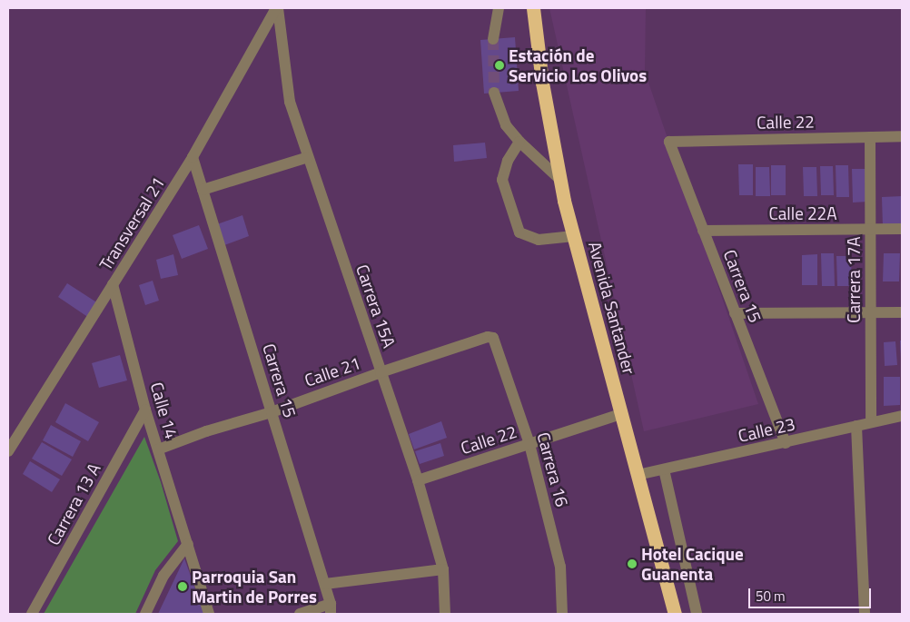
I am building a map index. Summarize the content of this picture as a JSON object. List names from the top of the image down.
{
  "streets": {
    "highway": ["Avenida Santander"],
    "street": [
      "Calle 22",
      "Calle 22A",
      "Transversal 21",
      "Carrera 17A",
      "Carrera 15",
      "Carrera 15A",
      "Calle 21",
      "Calle 14",
      "Calle 23",
      "Carrera 16",
      "Carrera 13 A"
    ]
  },
  "crossings": [
    ["Calle 22", "Carrera 17A"],
    ["Calle 22", "Carrera 15"],
    ["Calle 22", "Carrera 15A"],
    ["Calle 22", "Avenida Santander"],
    ["Calle 22", "Carrera 16"],
    ["Calle 22A", "Carrera 17A"],
    ["Calle 22A", "Carrera 15"],
    ["Transversal 21", "Carrera 15"],
    ["Transversal 21", "Carrera 15A"],
    ["Transversal 21", "Calle 14"],
    ["Carrera 17A", "Calle 23"],
    ["Carrera 15", "Calle 21"],
    ["Carrera 15", "Calle 23"],
    ["Carrera 15A", "Calle 21"],
    ["Avenida Santander", "Calle 23"],
    ["Calle 21", "Calle 14"],
    ["Calle 21", "Carrera 16"],
    ["Calle 14", "Carrera 13 A"]
  ],
  "places": ["Estación de Servicio Los Olivos", "Hotel Cacique Guanenta", "Parroquia San Martin de Porres"],
  "scale_bar": "50 m"
}
